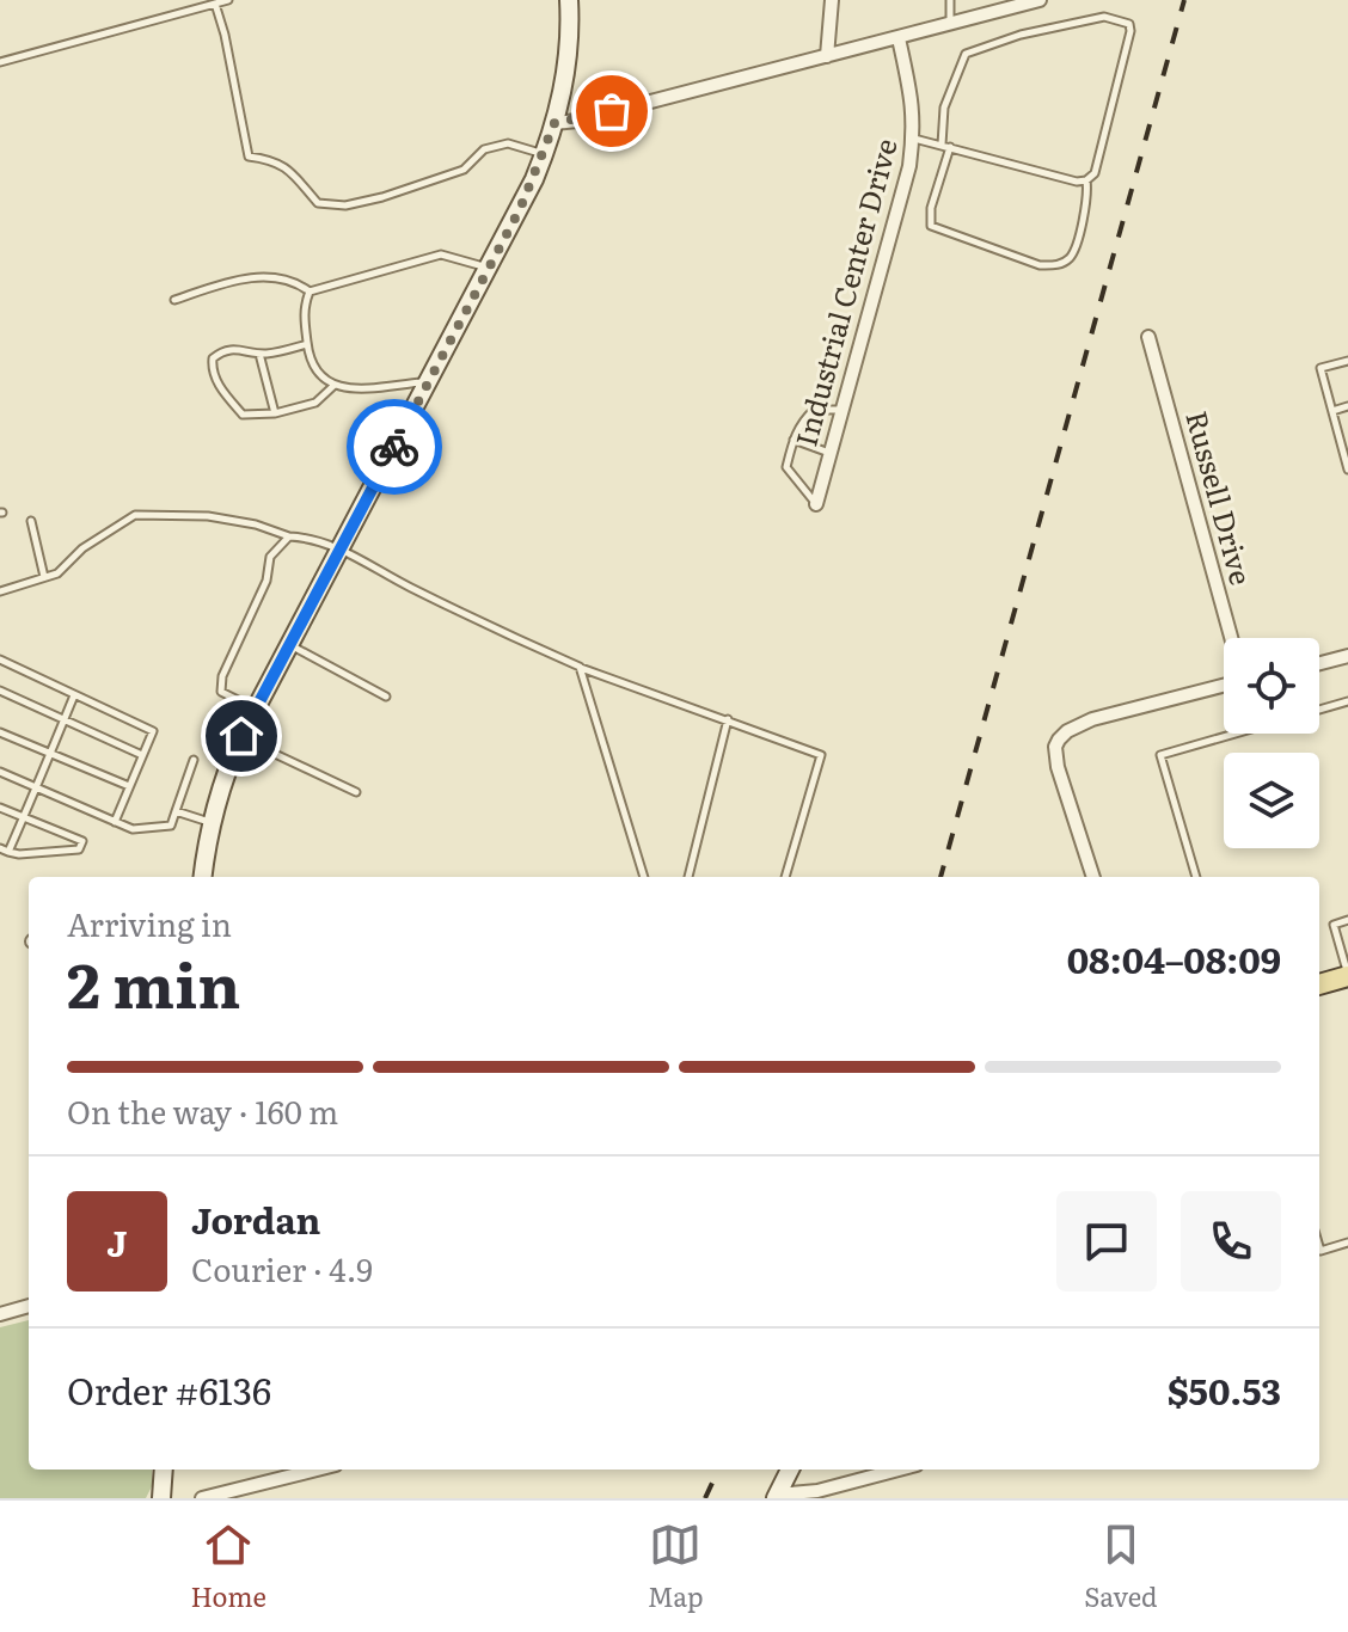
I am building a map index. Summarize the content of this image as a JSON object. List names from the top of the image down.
{
  "streets": {
    "street": ["Industrial Center Drive", "Russell Drive"]
  },
  "page": {
    "heading": ["2 min", "Arriving in", "08:04–08:09"],
    "panel": [
      "Jordan",
      "Courier · 4.9",
      "Order #6136",
      "$50.53"
    ],
    "bar": "On the way · 160 m",
    "round": "J",
    "tabs": ["Home", "Map", "Saved"]
  }
}
